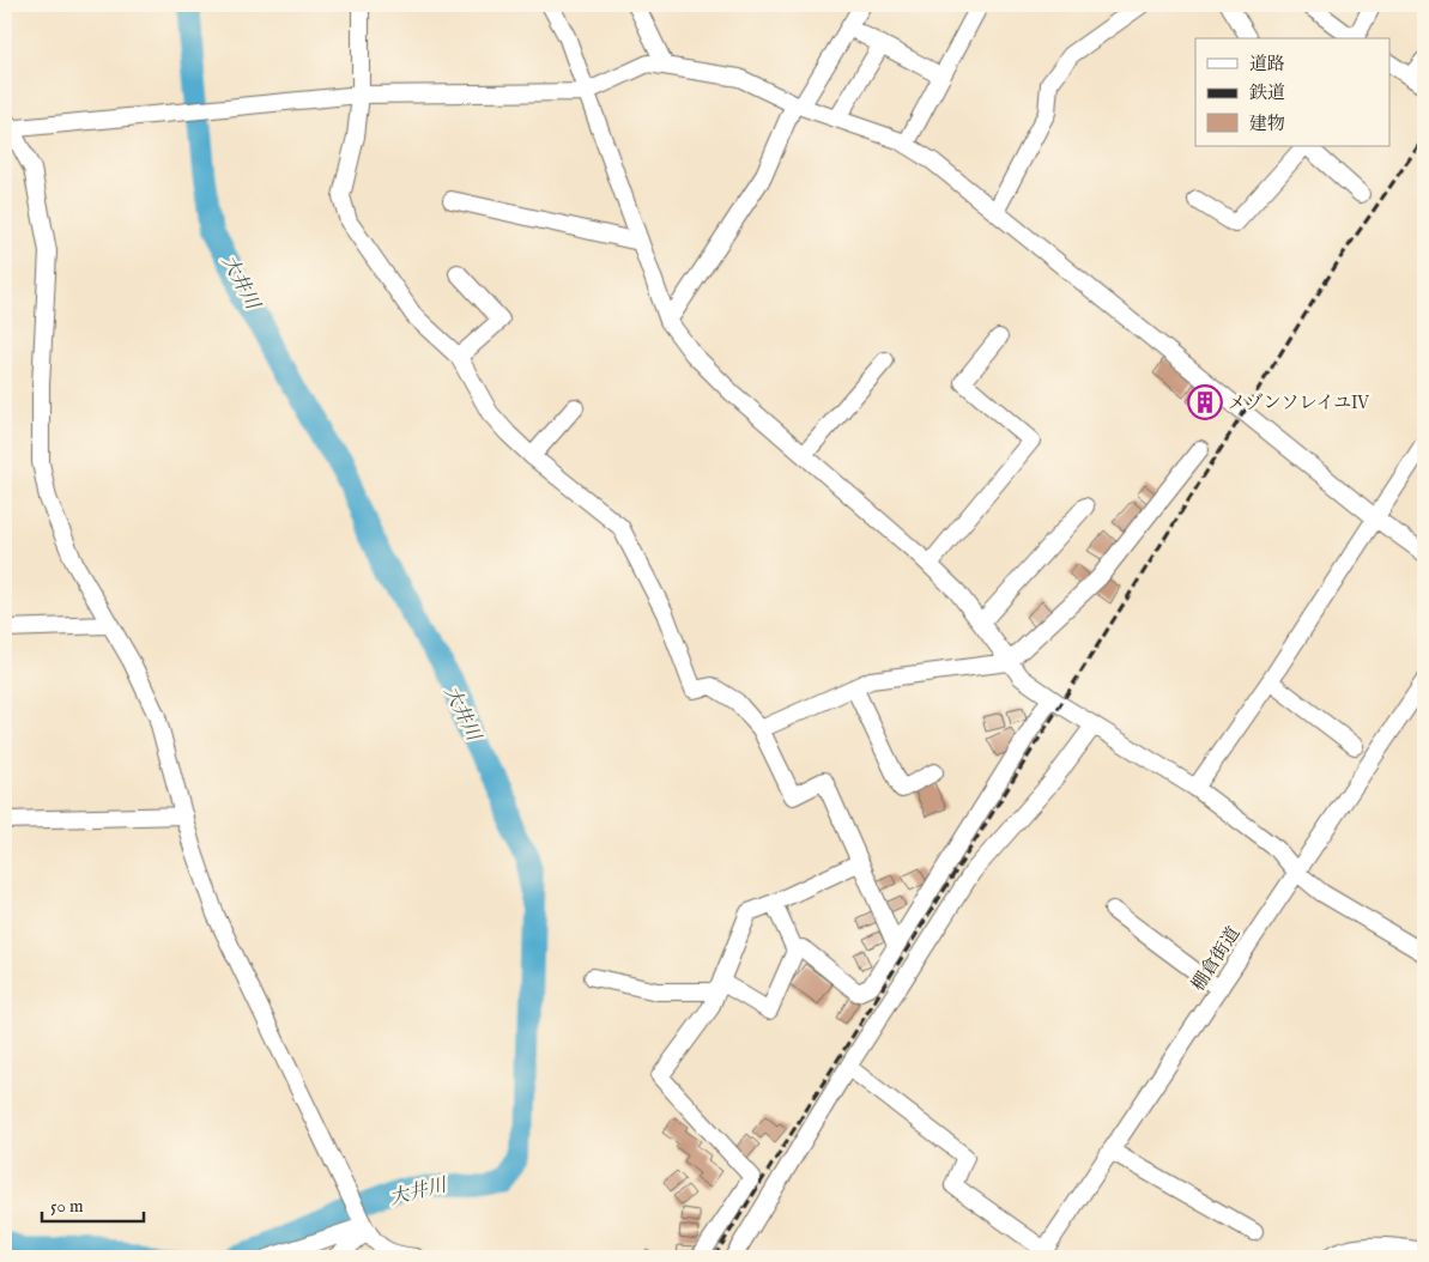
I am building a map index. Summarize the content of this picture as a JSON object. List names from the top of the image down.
{
  "streets": {
    "street": ["棚倉街道"]
  },
  "water": ["大井川"],
  "places": {
    "building": ["メゾンソレイユⅣ"]
  },
  "legend": ["道路", "鉄道", "建物"],
  "scale_bar": "50 m"
}
